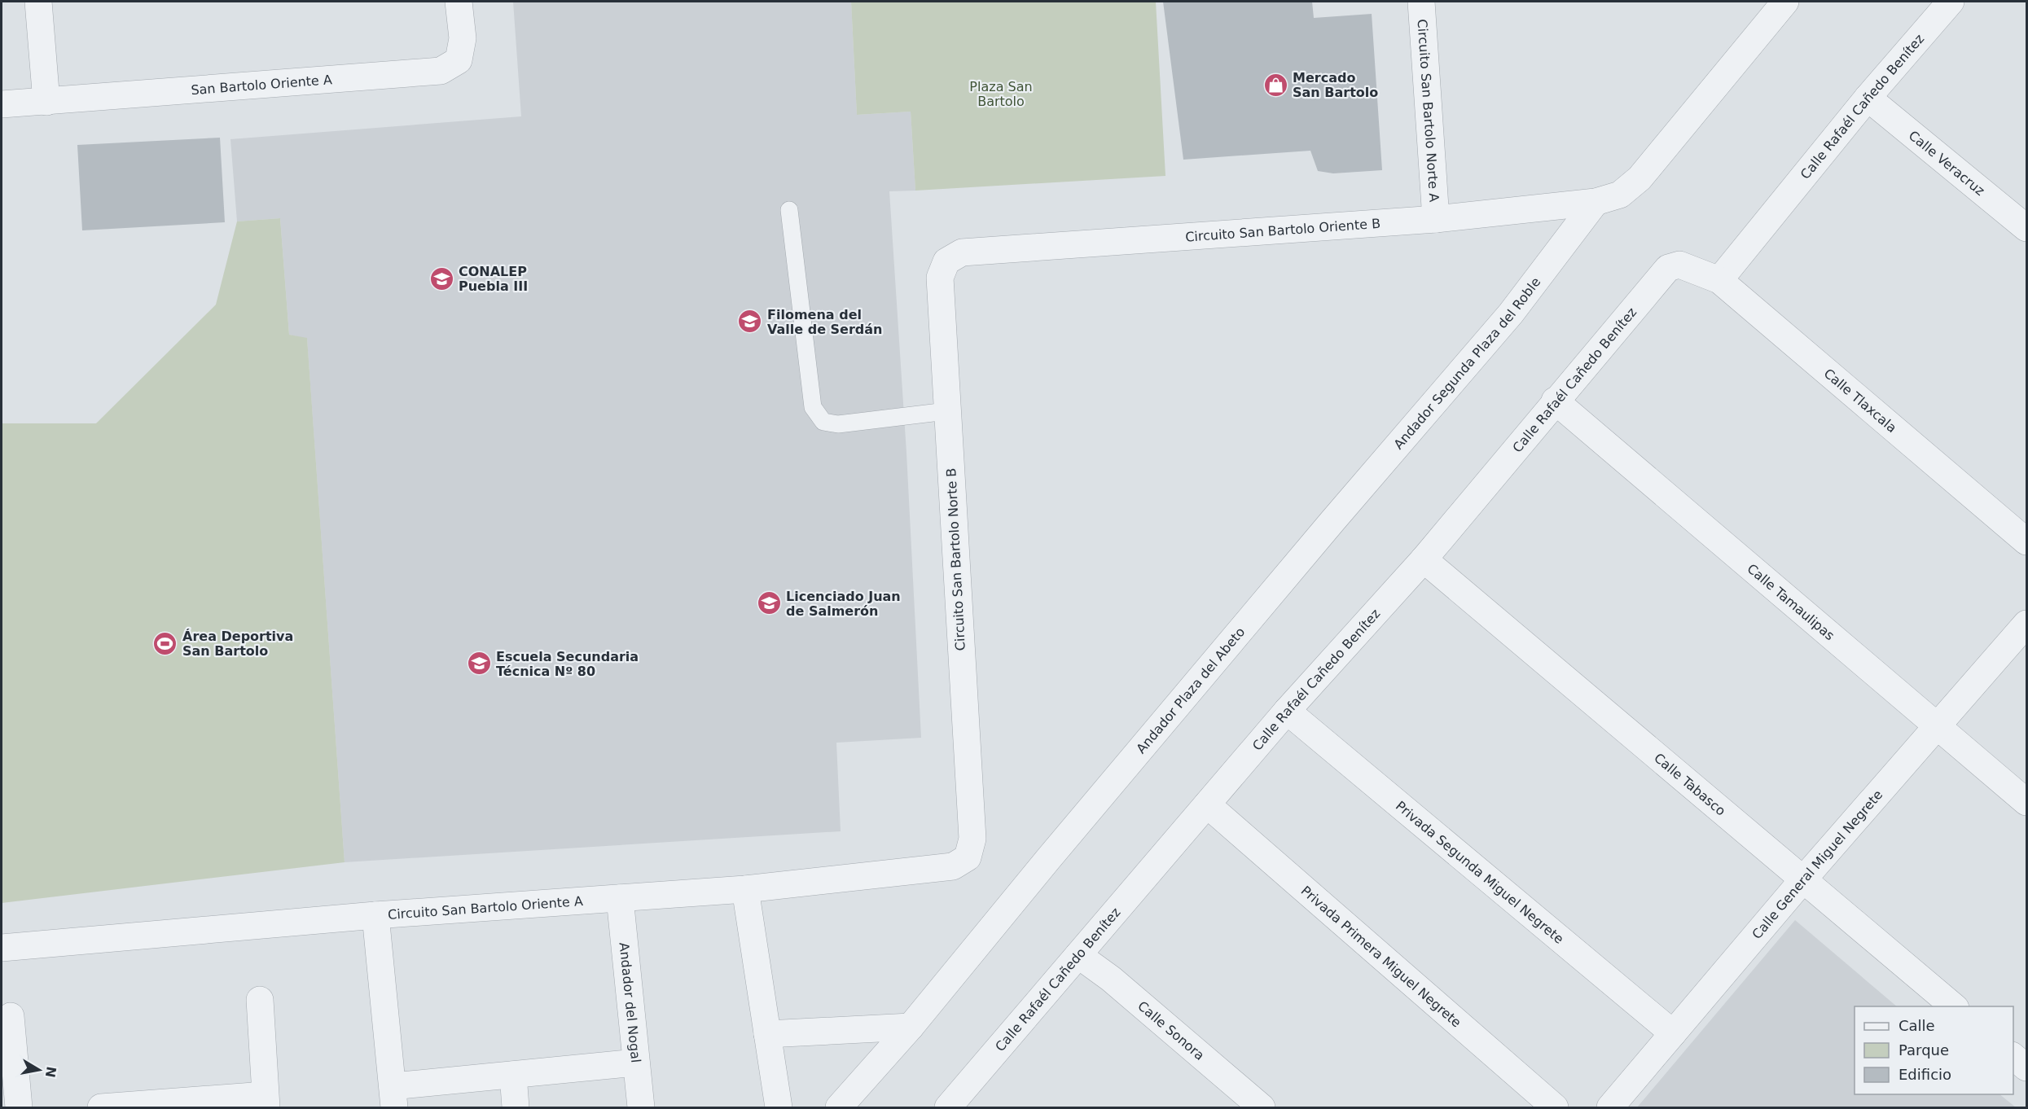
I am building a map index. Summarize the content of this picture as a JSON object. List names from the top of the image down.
{
  "streets": {
    "street": [
      "San Bartolo Oriente A",
      "Calle Rafaél Cañedo Benítez",
      "Circuito San Bartolo Norte A",
      "Calle Veracruz",
      "Circuito San Bartolo Oriente B",
      "Andador Segunda Plaza del Roble",
      "Calle Tlaxcala",
      "Circuito San Bartolo Norte B",
      "Calle Tamaulipas",
      "Andador Plaza del Abeto",
      "Calle Tabasco",
      "Calle General Miguel Negrete",
      "Privada Segunda Miguel Negrete",
      "Circuito San Bartolo Oriente A",
      "Privada Primera Miguel Negrete",
      "Andador del Nogal",
      "Calle Sonora"
    ]
  },
  "crossings": [
    ["Calle Rafaél Cañedo Benítez", "Calle Veracruz"],
    ["Calle Rafaél Cañedo Benítez", "Calle Tlaxcala"],
    ["Calle Rafaél Cañedo Benítez", "Calle Tamaulipas"],
    ["Calle Rafaél Cañedo Benítez", "Calle Tabasco"],
    ["Calle Rafaél Cañedo Benítez", "Privada Segunda Miguel Negrete"],
    ["Calle Rafaél Cañedo Benítez", "Privada Primera Miguel Negrete"],
    ["Calle Rafaél Cañedo Benítez", "Calle Sonora"],
    ["Circuito San Bartolo Norte A", "Circuito San Bartolo Oriente B"],
    ["Circuito San Bartolo Oriente B", "Andador Segunda Plaza del Roble"],
    ["Circuito San Bartolo Oriente B", "Circuito San Bartolo Norte B"],
    ["Andador Segunda Plaza del Roble", "Andador Plaza del Abeto"],
    ["Circuito San Bartolo Norte B", "Circuito San Bartolo Oriente A"],
    ["Calle Tamaulipas", "Calle General Miguel Negrete"],
    ["Calle Tabasco", "Calle General Miguel Negrete"],
    ["Calle General Miguel Negrete", "Privada Segunda Miguel Negrete"],
    ["Circuito San Bartolo Oriente A", "Andador del Nogal"]
  ],
  "parks": ["Plaza San Bartolo"],
  "places": {
    "shop": ["Mercado San Bartolo"],
    "school or university": [
      "CONALEP Puebla III",
      "Filomena del Valle de Serdán",
      "Licenciado Juan de Salmerón",
      "Escuela Secundaria Técnica Nº 80"
    ],
    "sports": ["Área Deportiva San Bartolo"]
  },
  "legend": ["Calle", "Parque", "Edificio"],
  "north": "right"
}
